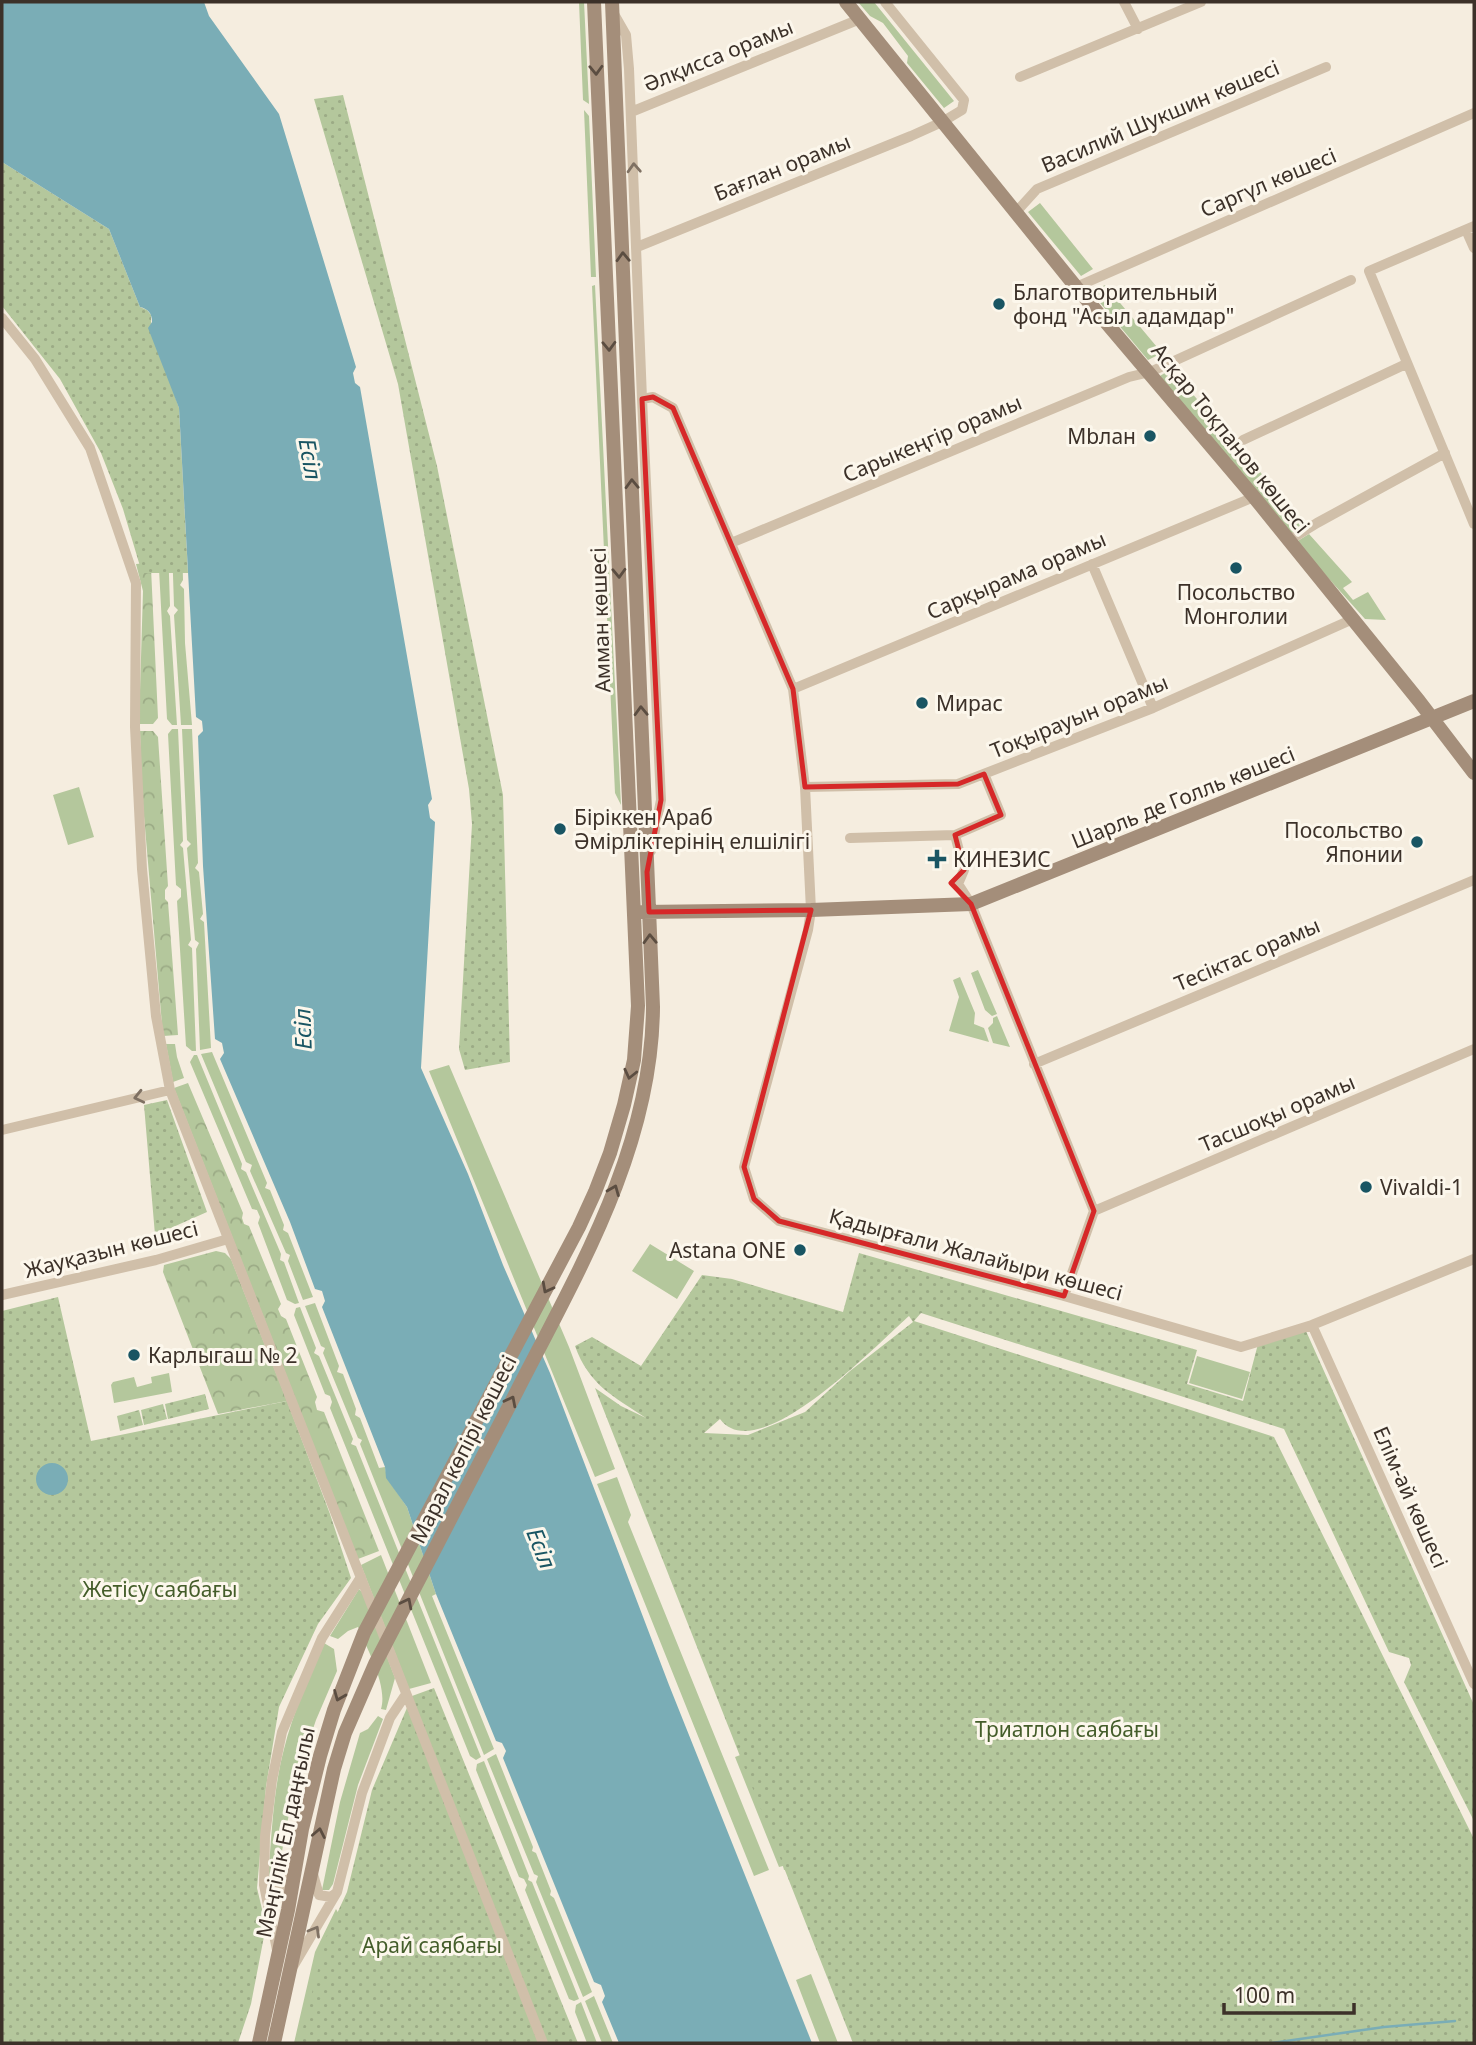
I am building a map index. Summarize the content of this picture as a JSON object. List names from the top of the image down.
{
  "streets": {
    "main road": [
      "Асқар Тоқпанов көшесі",
      "Амман көшесі",
      "Шарль де Голль көшесі",
      "Марал көпірі көшесі",
      "Мәңгілік Ел даңғылы"
    ],
    "street": [
      "Әлқисса орамы",
      "Василий Шукшин көшесі",
      "Бағлан орамы",
      "Саргүл көшесі",
      "Сарыкеңгір орамы",
      "Сарқырама орамы",
      "Тоқырауын орамы",
      "Тесіктас орамы",
      "Тасшоқы орамы",
      "Жауқазын көшесі",
      "Қадырғали Жалайыри көшесі",
      "Елім-ай көшесі"
    ]
  },
  "crossings": [
    ["Әлқисса орамы", "Асқар Тоқпанов көшесі"],
    ["Әлқисса орамы", "Амман көшесі"],
    ["Василий Шукшин көшесі", "Асқар Тоқпанов көшесі"],
    ["Бағлан орамы", "Асқар Тоқпанов көшесі"],
    ["Бағлан орамы", "Амман көшесі"],
    ["Саргүл көшесі", "Асқар Тоқпанов көшесі"],
    ["Сарыкеңгір орамы", "Асқар Тоқпанов көшесі"],
    ["Сарыкеңгір орамы", "Қадырғали Жалайыри көшесі"],
    ["Асқар Тоқпанов көшесі", "Сарқырама орамы"],
    ["Асқар Тоқпанов көшесі", "Тоқырауын орамы"],
    ["Асқар Тоқпанов көшесі", "Шарль де Голль көшесі"],
    ["Сарқырама орамы", "Қадырғали Жалайыри көшесі"],
    ["Амман көшесі", "Шарль де Голль көшесі"],
    ["Амман көшесі", "Қадырғали Жалайыри көшесі"],
    ["Амман көшесі", "Марал көпірі көшесі"],
    ["Тоқырауын орамы", "Қадырғали Жалайыри көшесі"],
    ["Шарль де Голль көшесі", "Қадырғали Жалайыри көшесі"],
    ["Қадырғали Жалайыри көшесі", "Елім-ай көшесі"],
    ["Марал көпірі көшесі", "Мәңгілік Ел даңғылы"]
  ],
  "water": ["Есіл"],
  "parks": ["Жетісу саябағы", "Триатлон саябағы", "Арай саябағы"],
  "places": {
    "other": [
      "Благотворительный фонд \"Асыл адамдар\"",
      "Мbлан",
      "Посольство Монголии",
      "Мирас",
      "Біріккен Араб Әмірліктерінің елшілігі",
      "Посольство Японии",
      "Vivaldi-1",
      "Astana ONE",
      "Карлыгаш № 2"
    ],
    "health": ["КИНЕЗИС"]
  },
  "scale_bar": "100 m"
}
